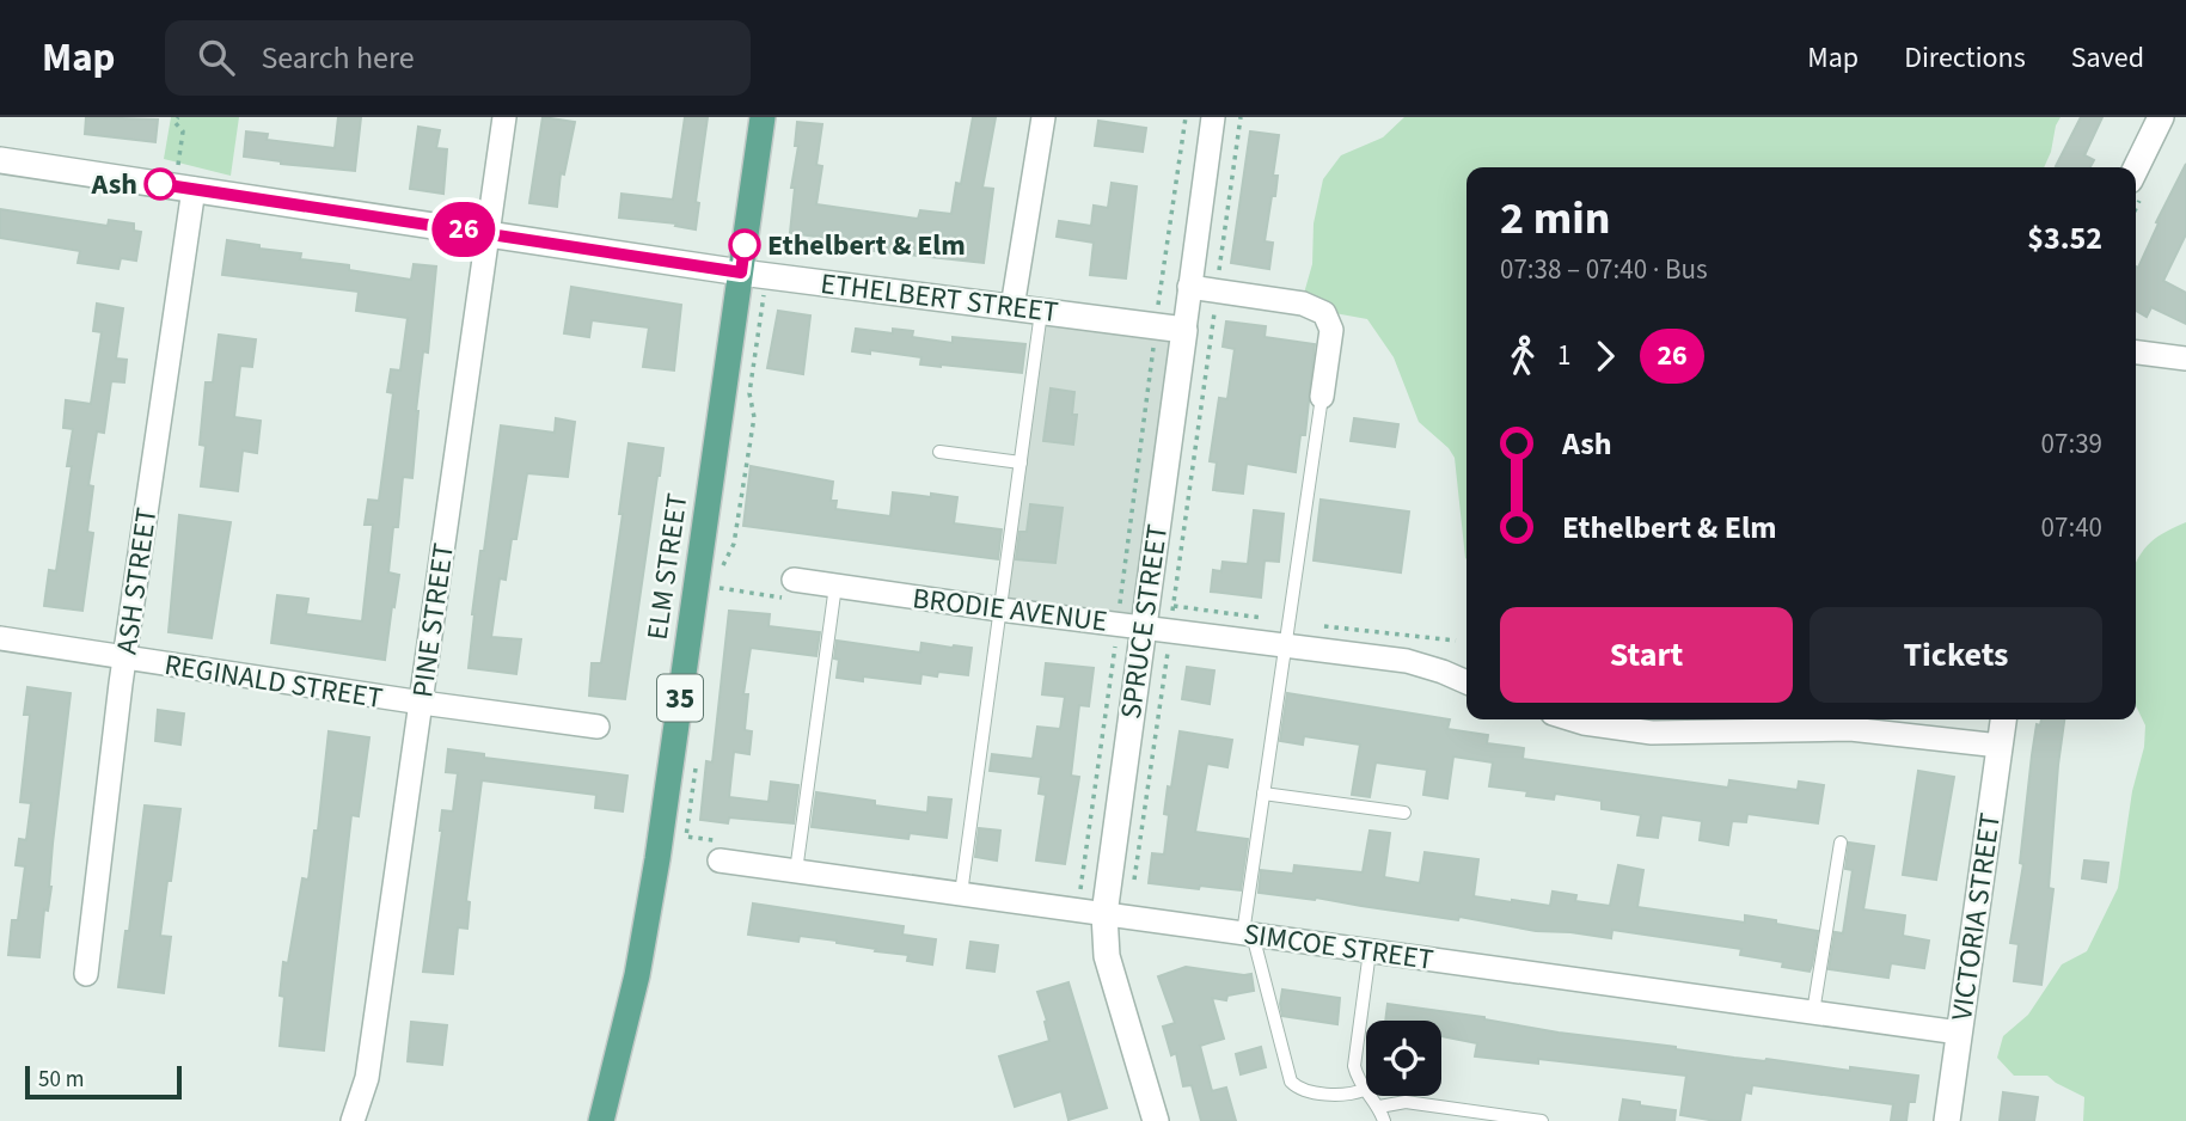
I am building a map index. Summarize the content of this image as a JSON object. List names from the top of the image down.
{
  "streets": {
    "main road": ["ELM STREET", "35"],
    "street": [
      "ETHELBERT STREET",
      "ASH STREET",
      "BRODIE AVENUE",
      "PINE STREET",
      "SPRUCE STREET",
      "REGINALD STREET",
      "VICTORIA STREET",
      "SIMCOE STREET"
    ]
  },
  "crossings": [
    ["ETHELBERT STREET", "ELM STREET"],
    ["ETHELBERT STREET", "ASH STREET"],
    ["ETHELBERT STREET", "PINE STREET"],
    ["ETHELBERT STREET", "SPRUCE STREET"],
    ["ASH STREET", "REGINALD STREET"],
    ["BRODIE AVENUE", "SPRUCE STREET"],
    ["PINE STREET", "REGINALD STREET"],
    ["SPRUCE STREET", "SIMCOE STREET"],
    ["VICTORIA STREET", "SIMCOE STREET"]
  ],
  "places": ["Ash", "Ethelbert & Elm"],
  "lines": ["bus line 26"],
  "scale_bar": "50 m",
  "page": {
    "header": "Map",
    "search": "Search here",
    "nav": ["Map", "Directions", "Saved"],
    "on_map": "26",
    "heading": ["2 min", "07:38 – 07:40 · Bus", "$3.52"],
    "legs": ["1", "26"],
    "list": [
      {
        "name": "Ash",
        "value": "07:39"
      },
      {
        "name": "Ethelbert & Elm",
        "value": "07:40"
      }
    ],
    "buttons": ["Start", "Tickets"],
    "scale": "50 m"
  }
}
